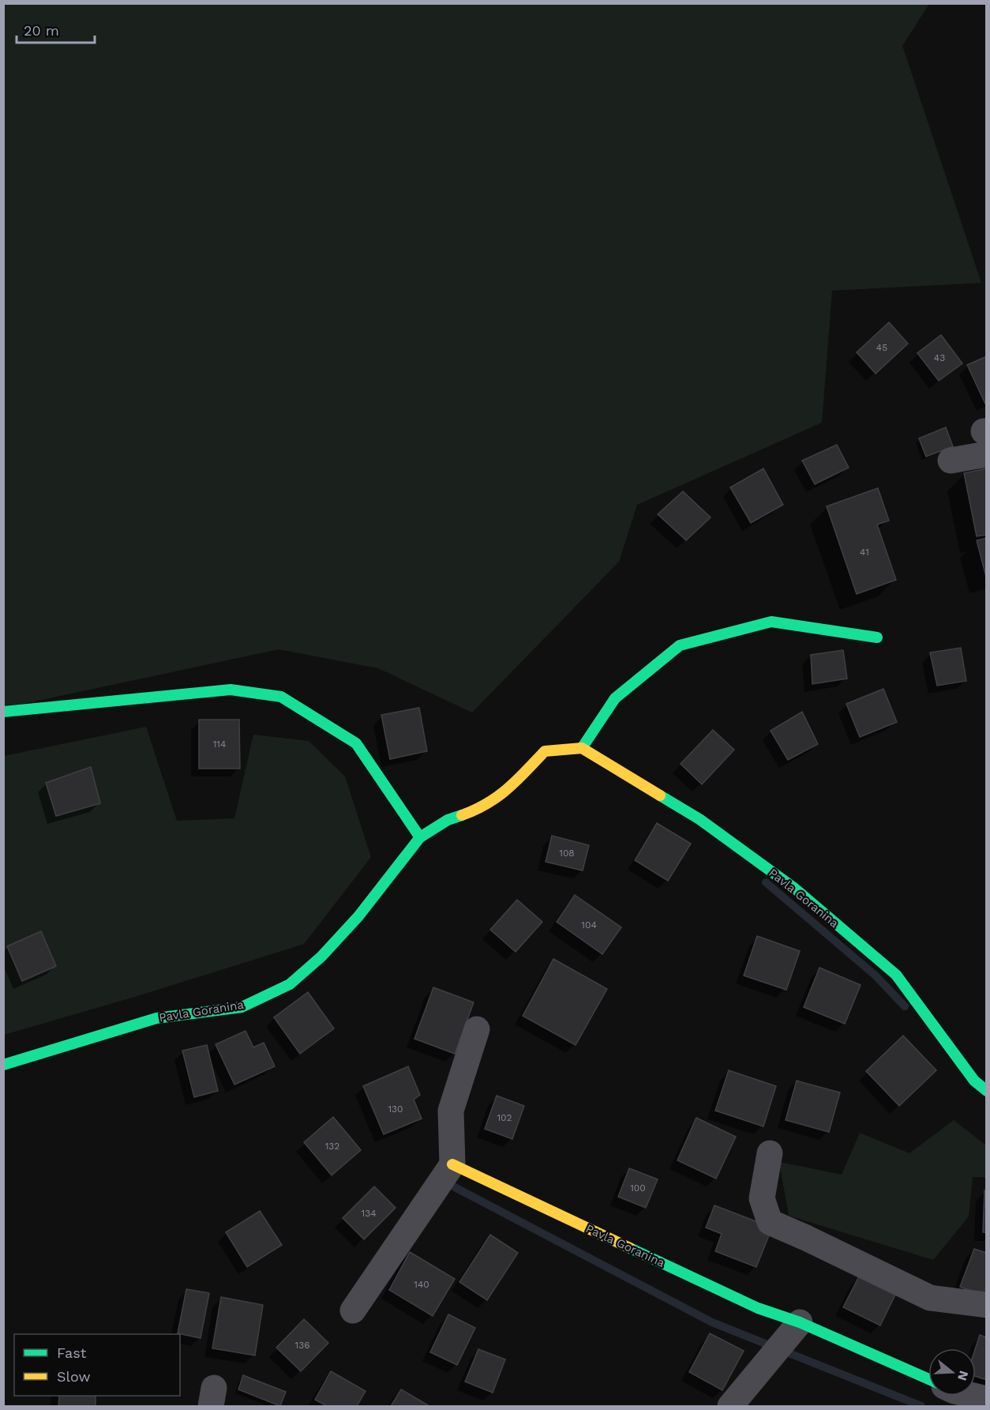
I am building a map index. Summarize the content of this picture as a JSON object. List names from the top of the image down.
{
  "streets": {
    "street": ["Pavla Goranina"]
  },
  "house_numbers": [
    "45",
    "43",
    "41",
    "114",
    "108",
    "104",
    "130",
    "102",
    "132",
    "100",
    "134",
    "140",
    "136"
  ],
  "legend": ["Fast", "Slow"],
  "scale_bar": "20 m",
  "north": "right"
}
